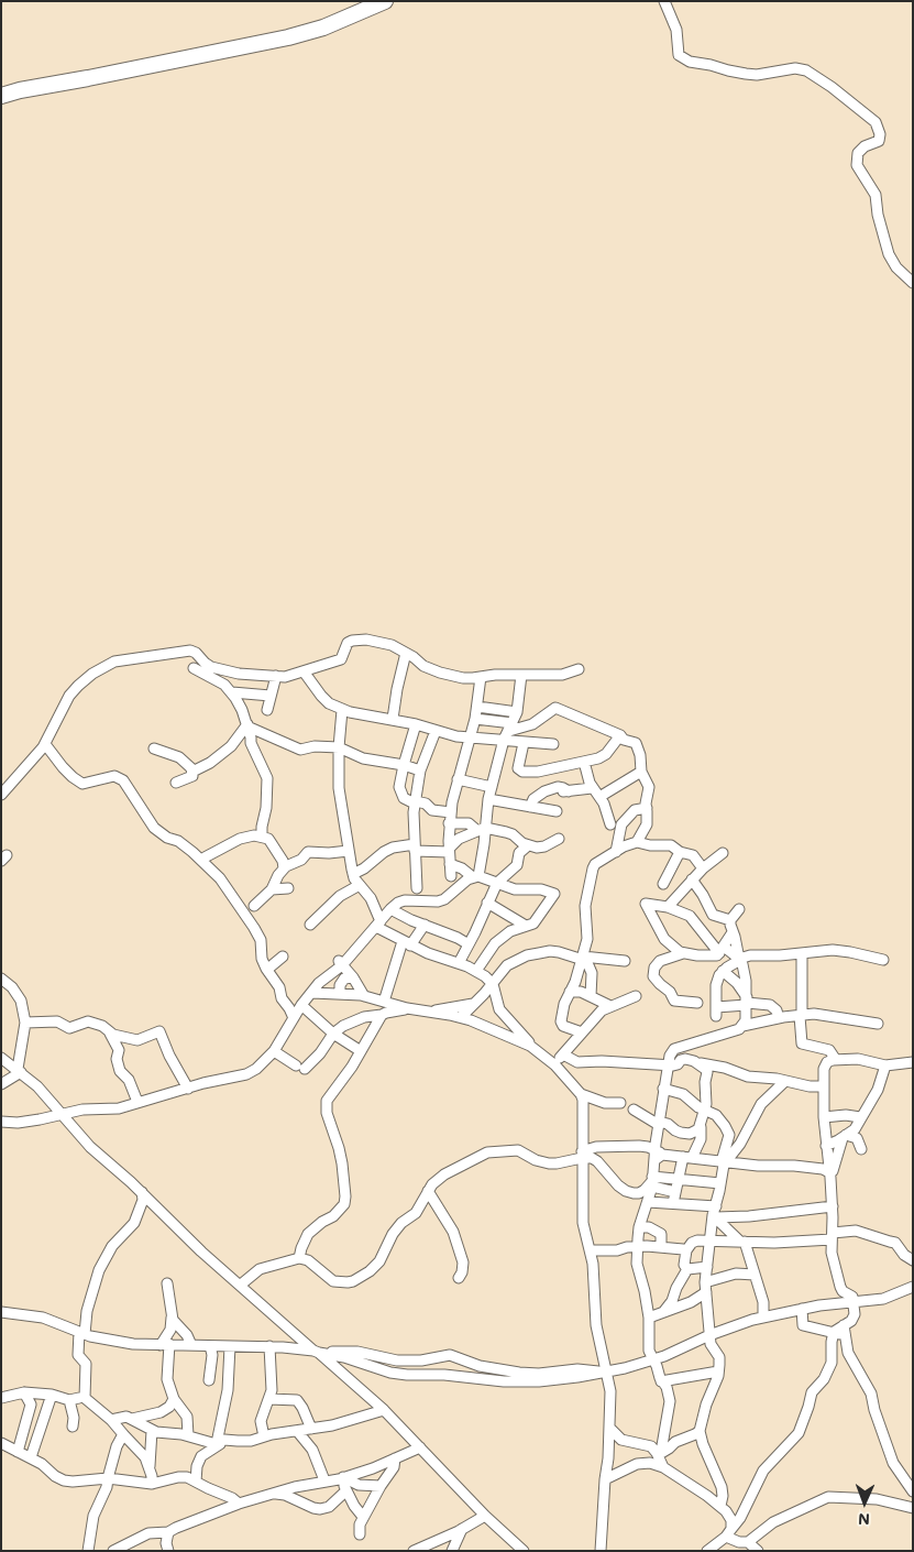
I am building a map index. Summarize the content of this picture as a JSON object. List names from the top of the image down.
{
  "north": "bottom"
}
